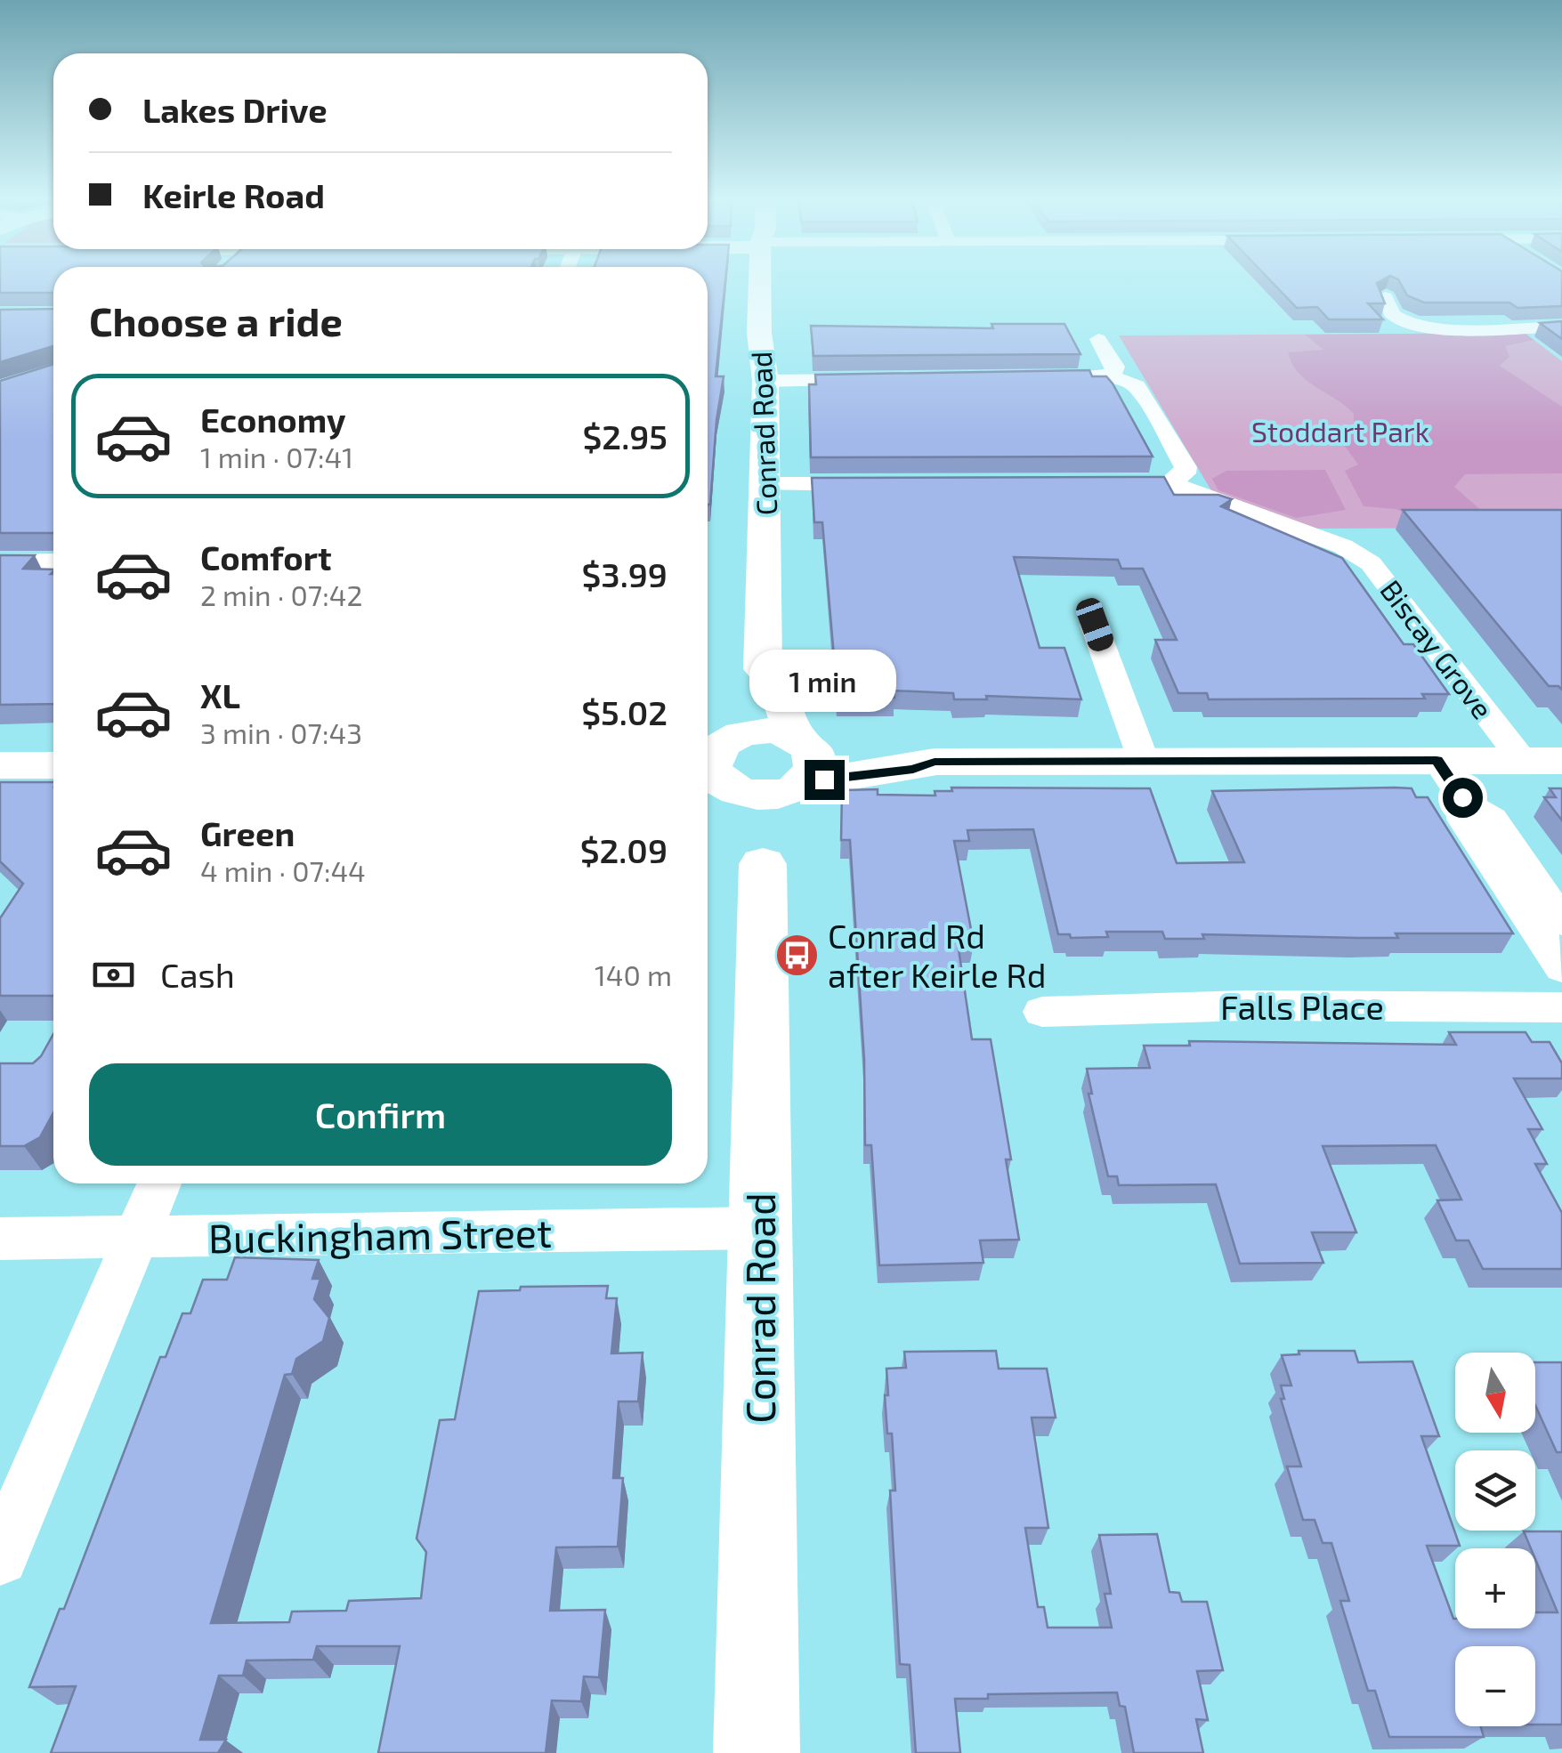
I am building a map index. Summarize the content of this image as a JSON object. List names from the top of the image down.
{
  "streets": {
    "street": [
      "Conrad Road",
      "Biscay Grove",
      "Falls Place",
      "Buckingham Street"
    ]
  },
  "crossings": [
    ["Conrad Road", "Buckingham Street"]
  ],
  "parks": ["Stoddart Park"],
  "places": {
    "bus stop": ["Conrad Rd after Keirle Rd"]
  },
  "north": "bottom",
  "page": {
    "banner": ["Lakes Drive", "Keirle Road"],
    "heading": "Choose a ride",
    "list": [
      {
        "name": "Economy",
        "note": "1 min · 07:41",
        "value": "$2.95"
      },
      {
        "name": "Comfort",
        "note": "2 min · 07:42",
        "value": "$3.99"
      },
      {
        "name": "XL",
        "note": "3 min · 07:43",
        "value": "$5.02"
      },
      {
        "name": "Green",
        "note": "4 min · 07:44",
        "value": "$2.09"
      }
    ],
    "bubble": "1 min",
    "pay": ["Cash", "140 m"],
    "buttons": "Confirm",
    "map_buttons": ["+", "−"]
  }
}
